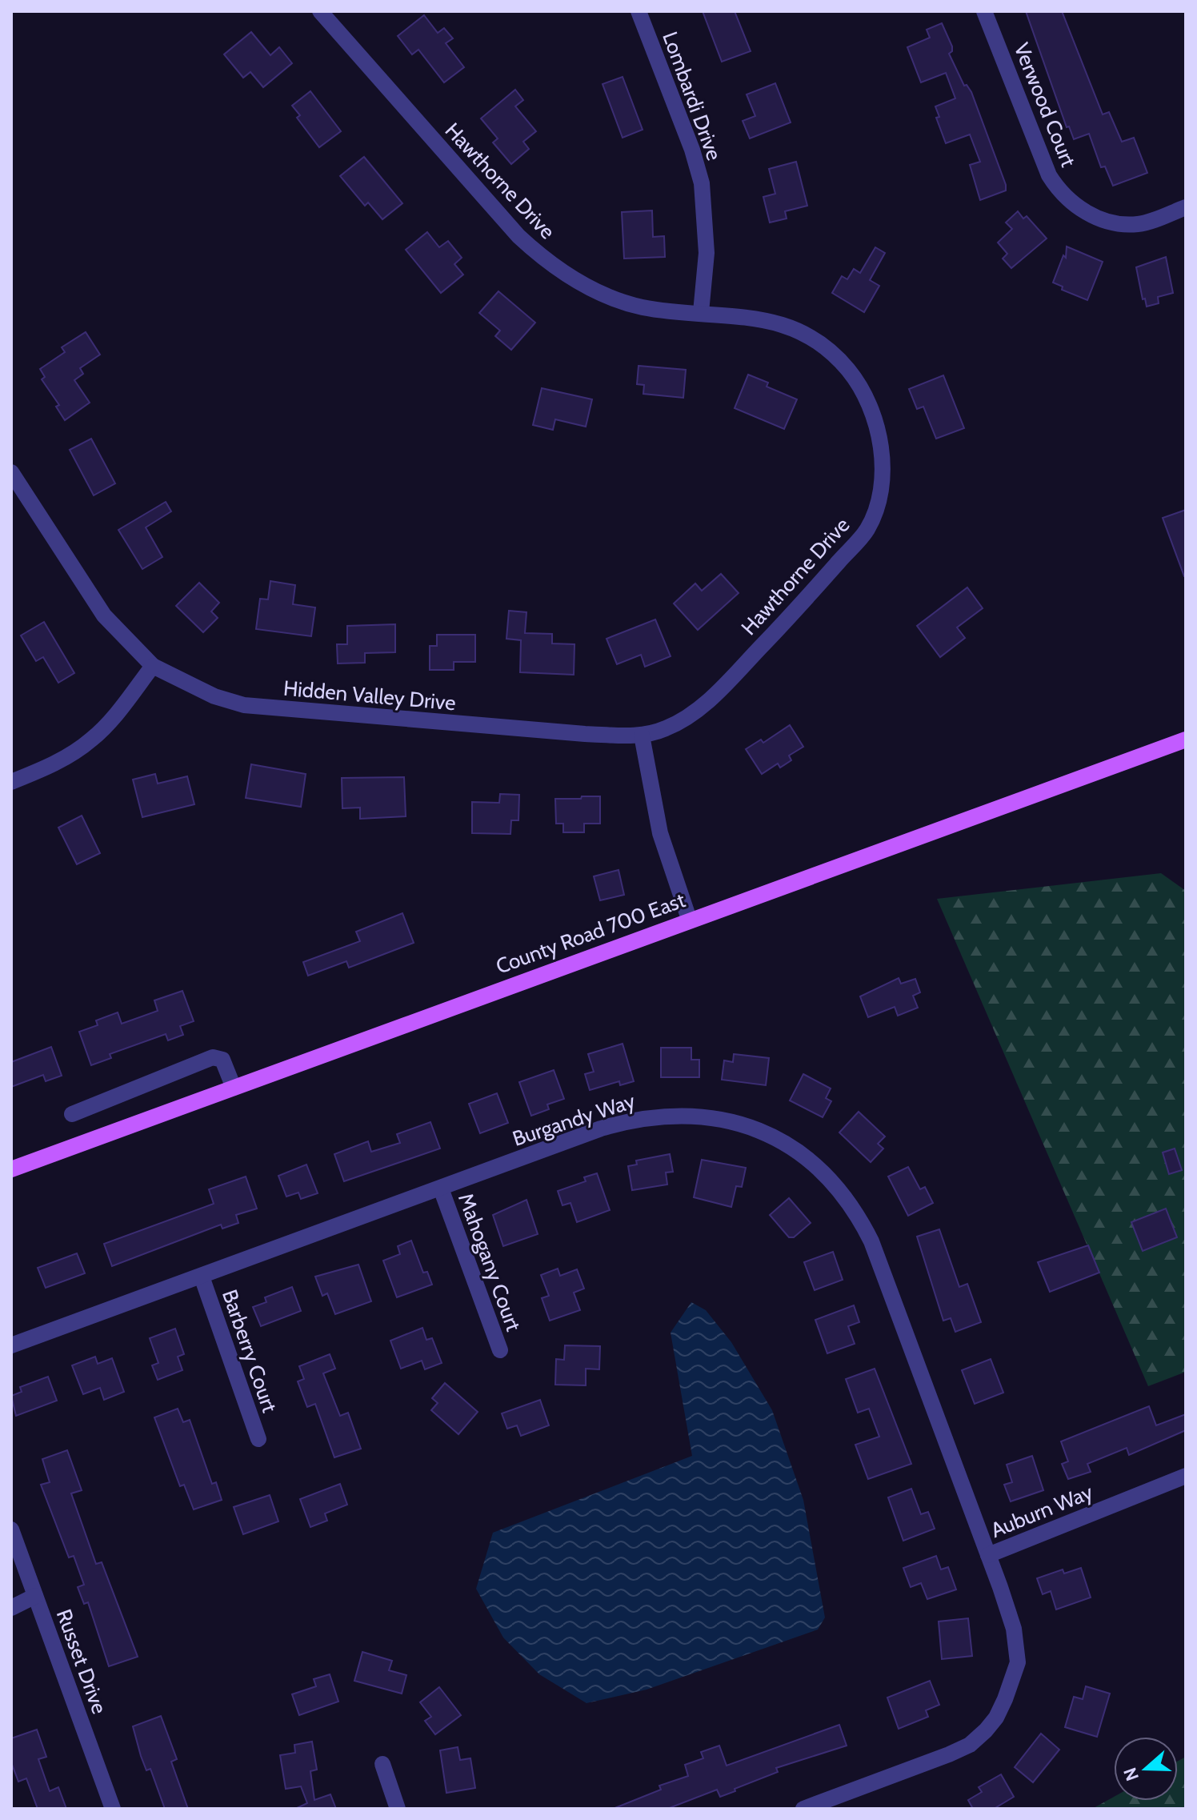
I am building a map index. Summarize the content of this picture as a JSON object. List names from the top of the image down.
{
  "streets": {
    "main road": ["County Road 700 East"],
    "street": [
      "Lombardi Drive",
      "Verwood Court",
      "Hawthorne Drive",
      "Hidden Valley Drive",
      "Burgandy Way",
      "Mahogany Court",
      "Barberry Court",
      "Auburn Way",
      "Russet Drive"
    ]
  },
  "crossings": [
    ["Lombardi Drive", "Hawthorne Drive"],
    ["Hawthorne Drive", "Hidden Valley Drive"],
    ["Burgandy Way", "Mahogany Court"],
    ["Burgandy Way", "Barberry Court"],
    ["Burgandy Way", "Auburn Way"]
  ],
  "north": "left"
}
